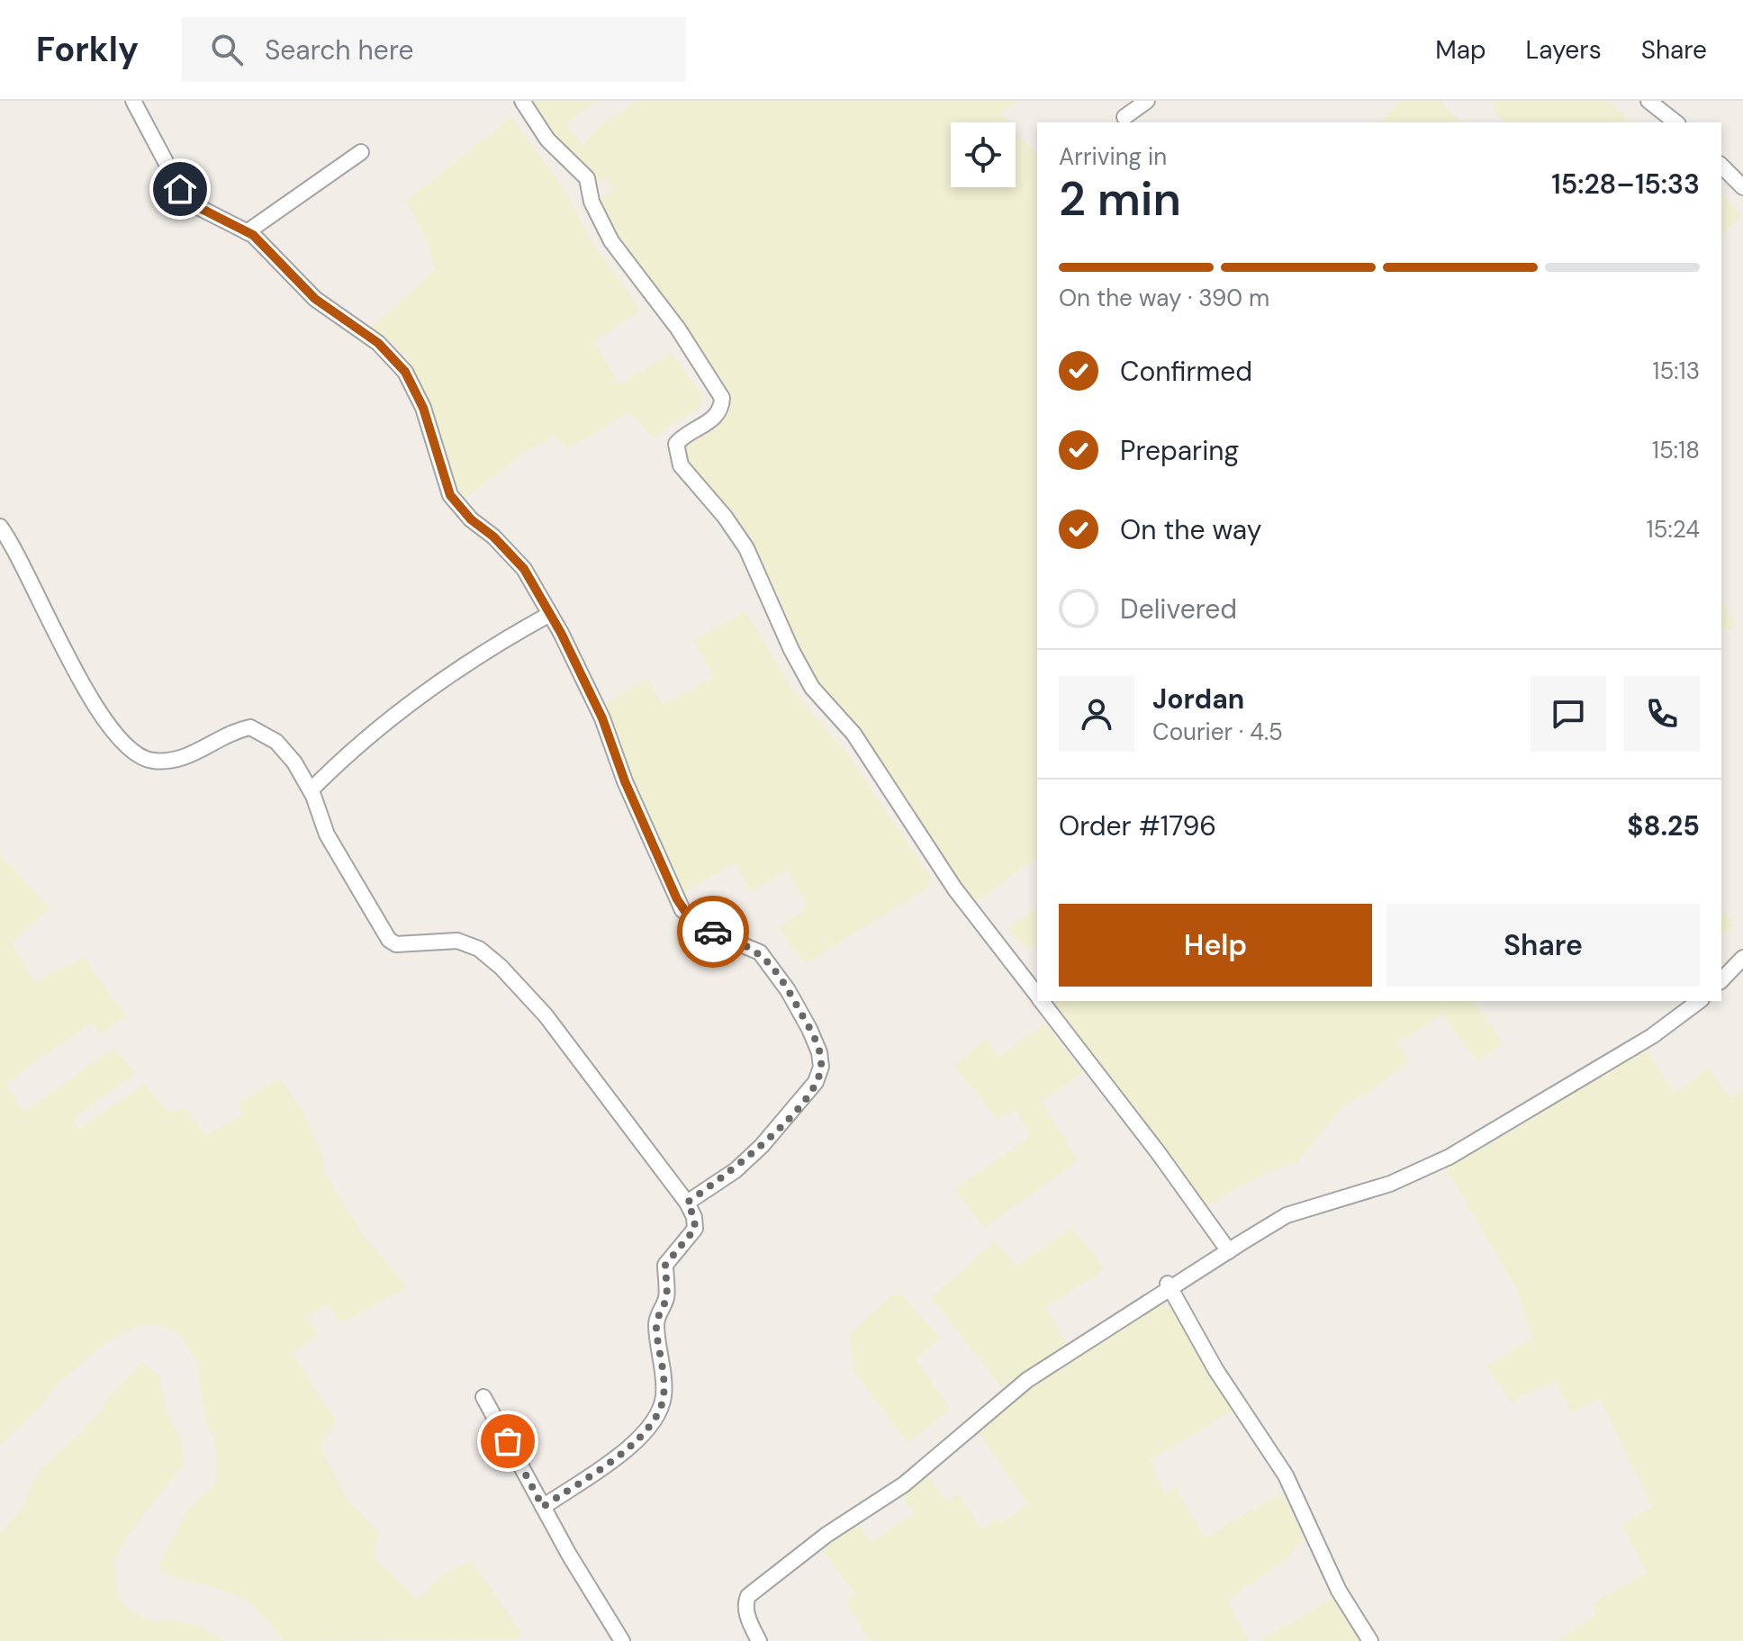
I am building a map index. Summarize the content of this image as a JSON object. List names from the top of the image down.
{
  "page": {
    "header": "Forkly",
    "search": "Search here",
    "nav": ["Map", "Layers", "Share"],
    "heading": ["2 min", "Arriving in", "15:28–15:33"],
    "panel": [
      "Jordan",
      "Courier · 4.5",
      "Order #1796",
      "$8.25"
    ],
    "bar": "On the way · 390 m",
    "list": [
      ["Confirmed", "15:13"],
      ["Preparing", "15:18"],
      ["On the way", "15:24"],
      "Delivered"
    ],
    "buttons": ["Help", "Share"]
  }
}
